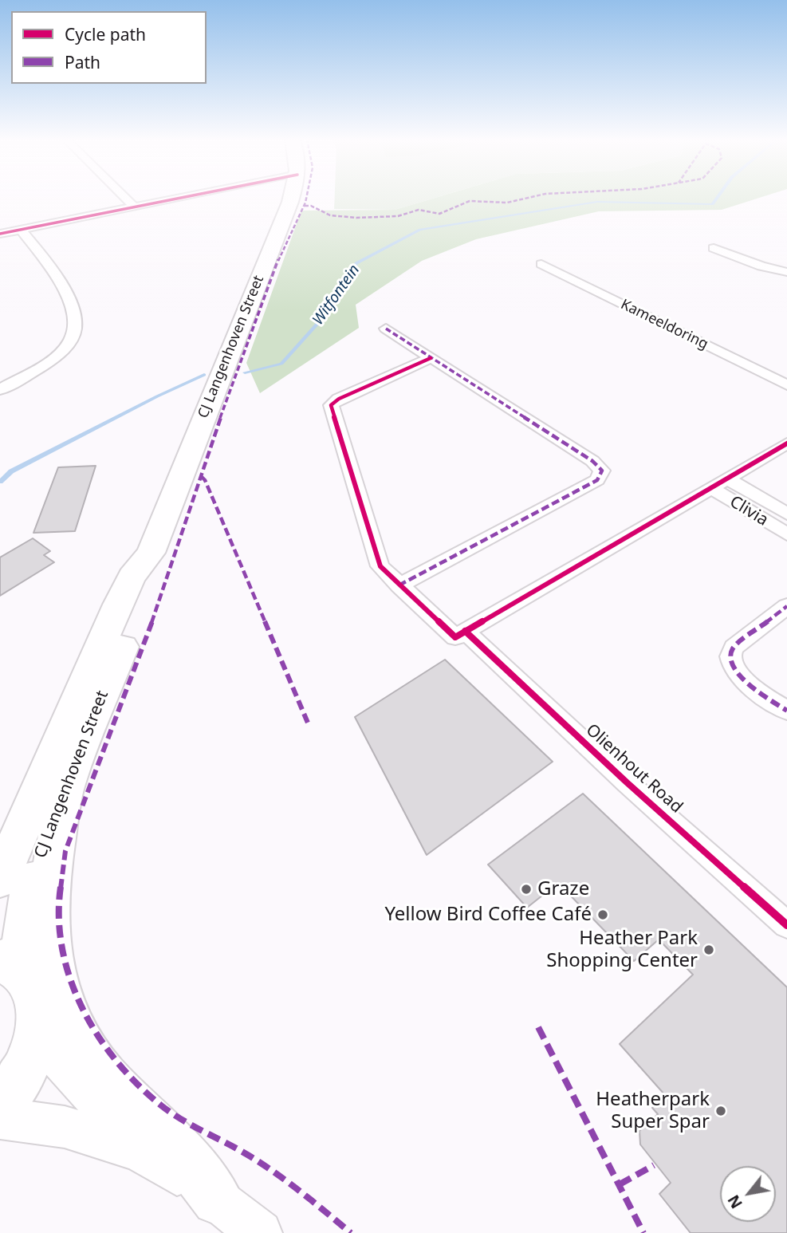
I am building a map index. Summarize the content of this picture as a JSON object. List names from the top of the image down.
{
  "streets": {
    "highway": ["CJ Langenhoven Street"],
    "street": ["Kameeldoring", "Clivia", "Olienhout Road"]
  },
  "water": ["Witfontein"],
  "places": [
    "Graze",
    "Yellow Bird Coffee Café",
    "Heather Park Shopping Center",
    "Heatherpark Super Spar"
  ],
  "legend": ["Cycle path", "Path"],
  "north": "bottom left"
}
